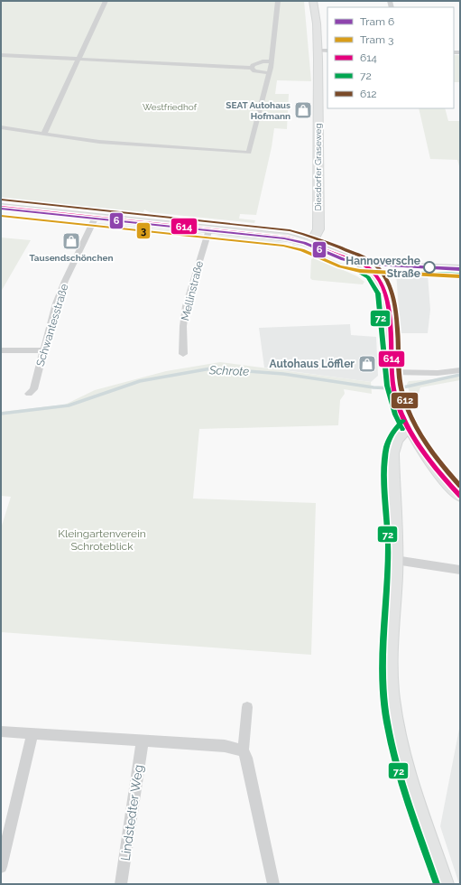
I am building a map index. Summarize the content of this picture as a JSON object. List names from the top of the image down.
{
  "streets": {
    "main road": ["Diesdorfer Graseweg"],
    "street": ["Mellinstraße", "Schwantesstraße", "Lindstedter Weg"]
  },
  "water": ["Schrote"],
  "parks": ["Westfriedhof", "Kleingartenverein Schroteblick"],
  "places": {
    "shop": ["SEAT Autohaus Hofmann", "Tausendschönchen", "Autohaus Löffler"],
    "other": ["Hannoversche Straße"]
  },
  "lines": [
    "transit line 612",
    "transit line 614",
    "tram line 6",
    "tram line 3",
    "transit line 72"
  ],
  "legend": [
    "Tram 6",
    "Tram 3",
    "614",
    "72",
    "612"
  ]
}
